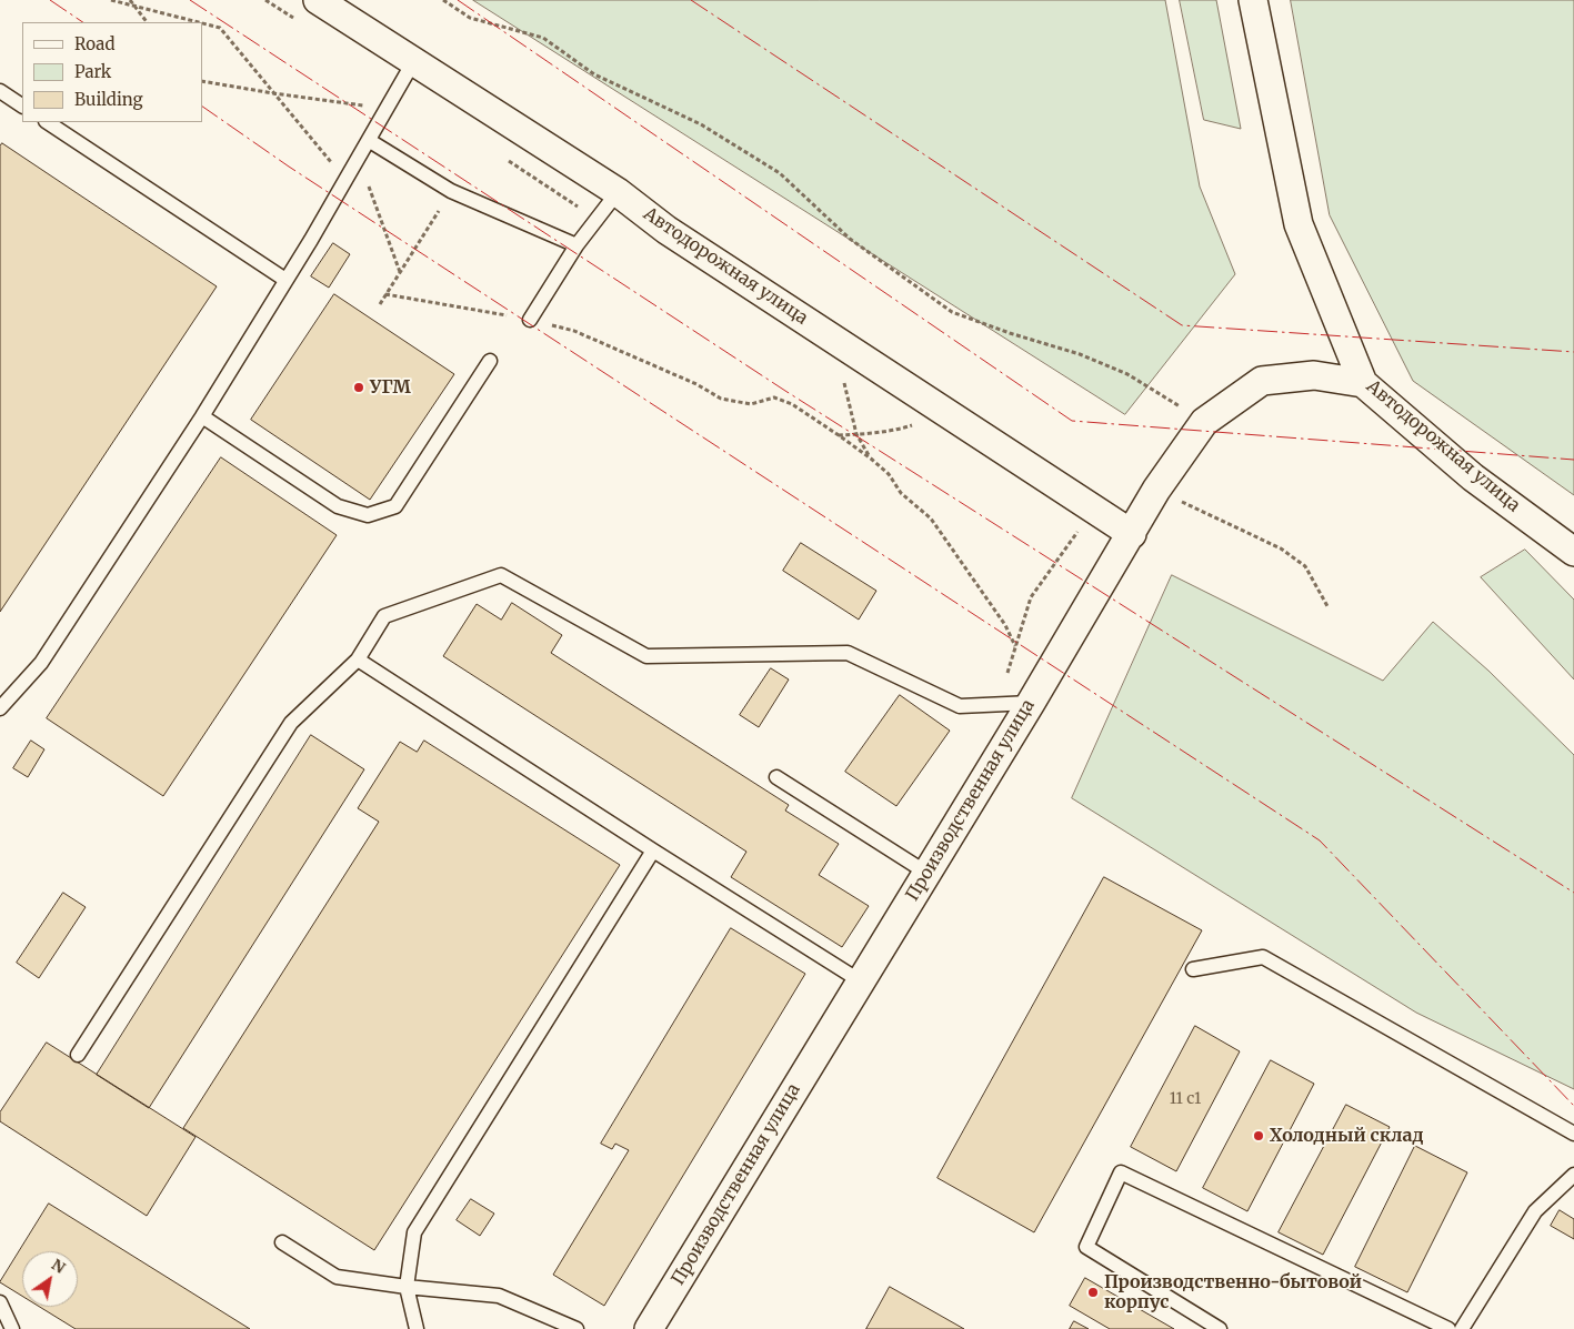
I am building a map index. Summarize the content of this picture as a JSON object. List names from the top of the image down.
{
  "streets": {
    "street": ["Автодорожная улица", "Производственная улица"]
  },
  "crossings": [
    ["Автодорожная улица", "Производственная улица"]
  ],
  "places": ["УГМ", "Холодный склад", "Производственно-бытовой корпус"],
  "house_numbers": ["11 с1"],
  "legend": ["Road", "Park", "Building"],
  "north": "top right"
}
